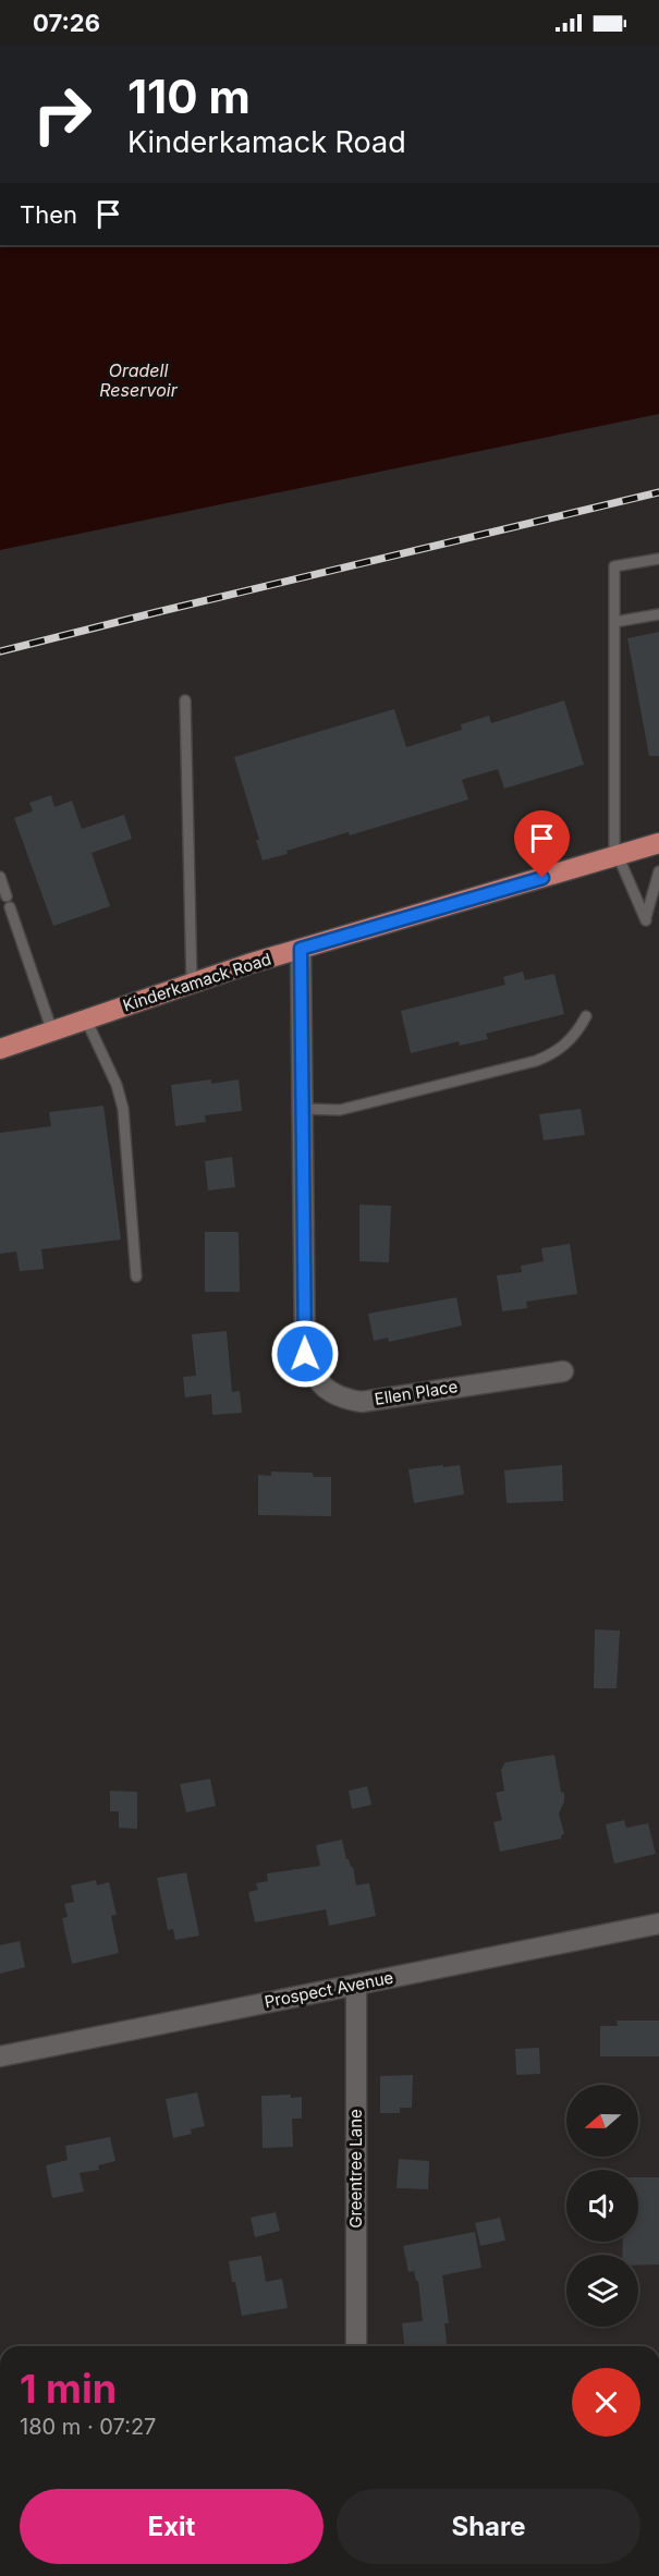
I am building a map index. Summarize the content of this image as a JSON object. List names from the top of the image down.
{
  "streets": {
    "main road": ["Kinderkamack Road"],
    "street": ["Ellen Place", "Prospect Avenue", "Greentree Lane"]
  },
  "crossings": [
    ["Kinderkamack Road", "Ellen Place"],
    ["Prospect Avenue", "Greentree Lane"]
  ],
  "water": ["Oradell Reservoir"],
  "north": "left",
  "page": {
    "status": "07:26",
    "turn": ["110 m", "Kinderkamack Road"],
    "then": "Then",
    "heading": ["1 min", "180 m · 07:27"],
    "buttons": ["Exit", "Share"]
  }
}
